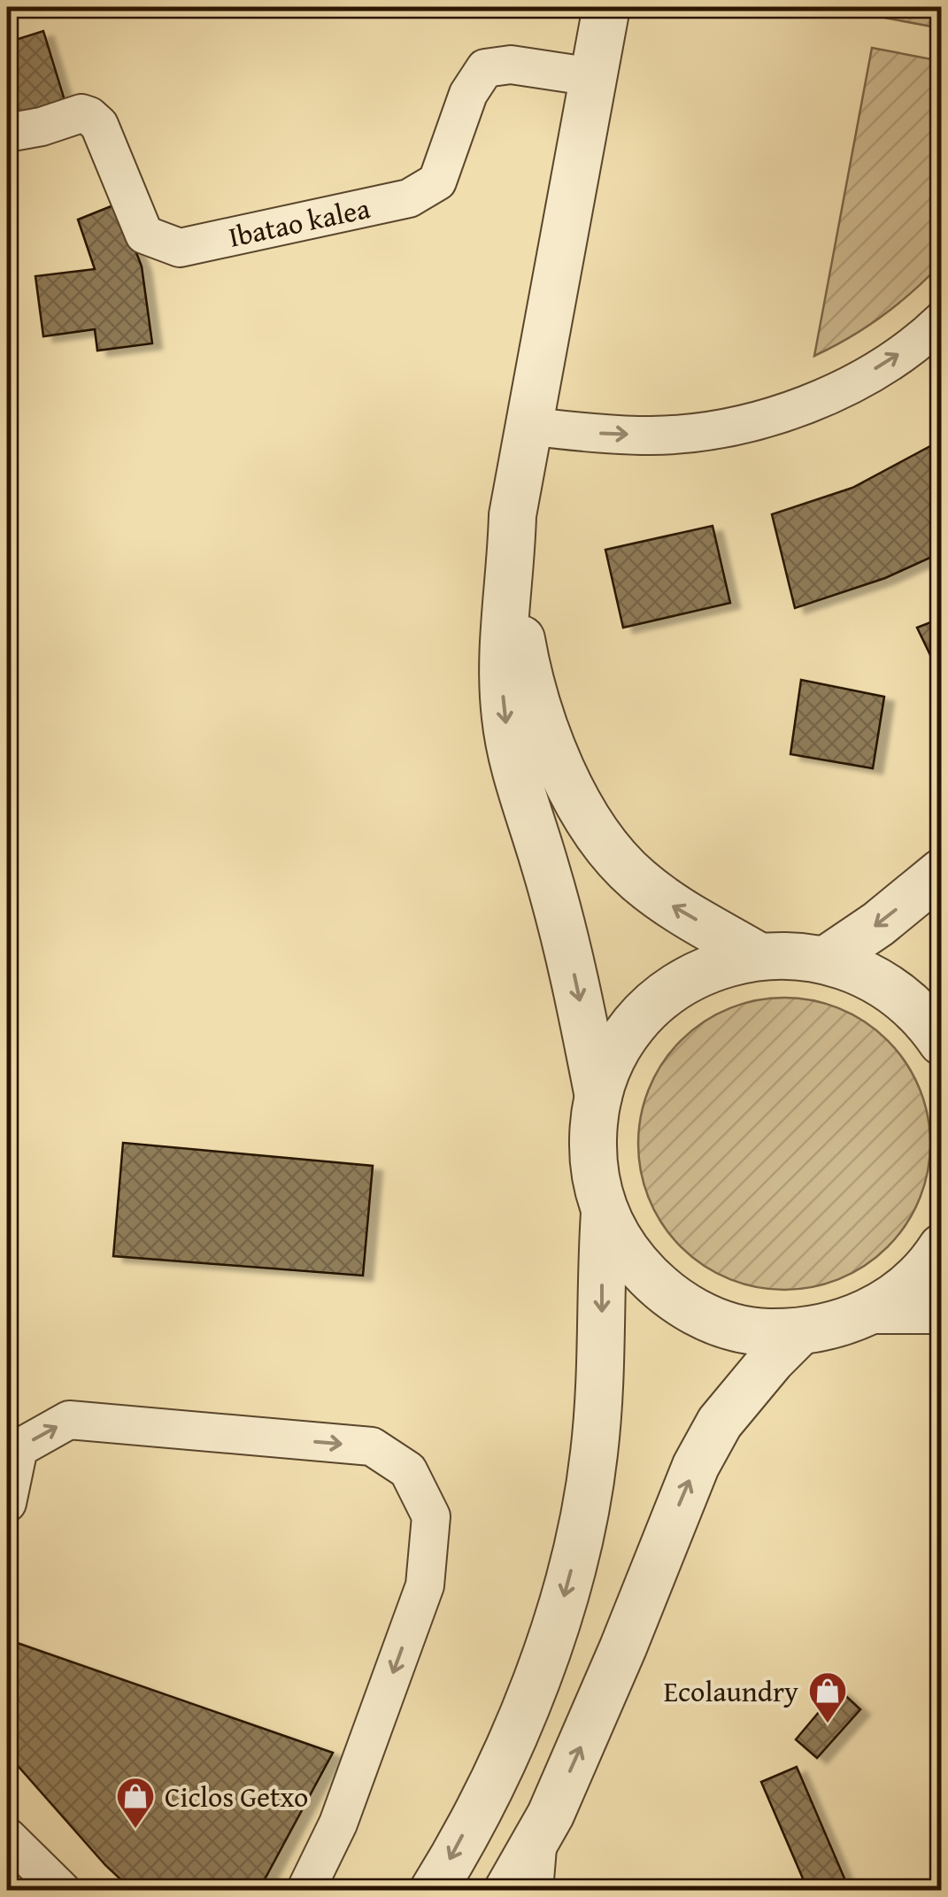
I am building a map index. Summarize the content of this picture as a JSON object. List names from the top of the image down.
{
  "streets": {
    "street": ["Ibatao kalea"]
  },
  "places": {
    "shop": ["Ecolaundry", "Ciclos Getxo"]
  }
}
